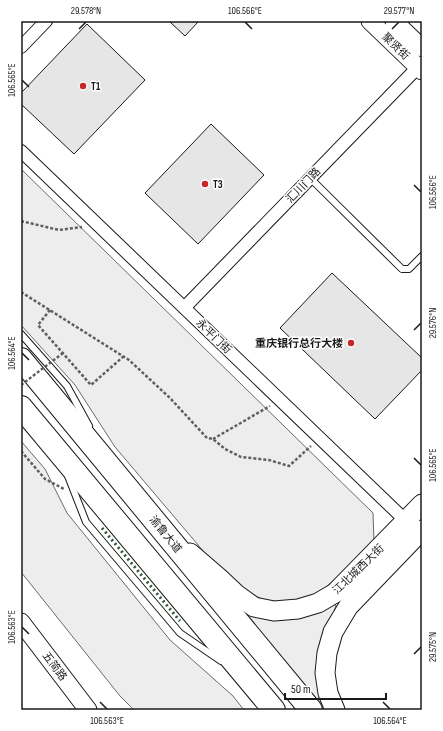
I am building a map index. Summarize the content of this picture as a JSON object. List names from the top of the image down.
{
  "streets": {
    "highway": ["渝鲁大道"],
    "main road": ["聚贤街", "江北城西大街", "五简路"],
    "street": ["汇川门路", "永平门街"]
  },
  "crossings": [
    ["聚贤街", "汇川门路"],
    ["汇川门路", "永平门街"],
    ["永平门街", "江北城西大街"],
    ["渝鲁大道", "江北城西大街"]
  ],
  "places": ["T1", "T3", "重庆银行总行大楼"],
  "scale_bar": "50 m",
  "coordinates": [
    "29.578°N",
    "106.566°E",
    "29.577°N",
    "106.565°E",
    "29.576°N",
    "106.564°E",
    "106.563°E",
    "29.575°N"
  ]
}
